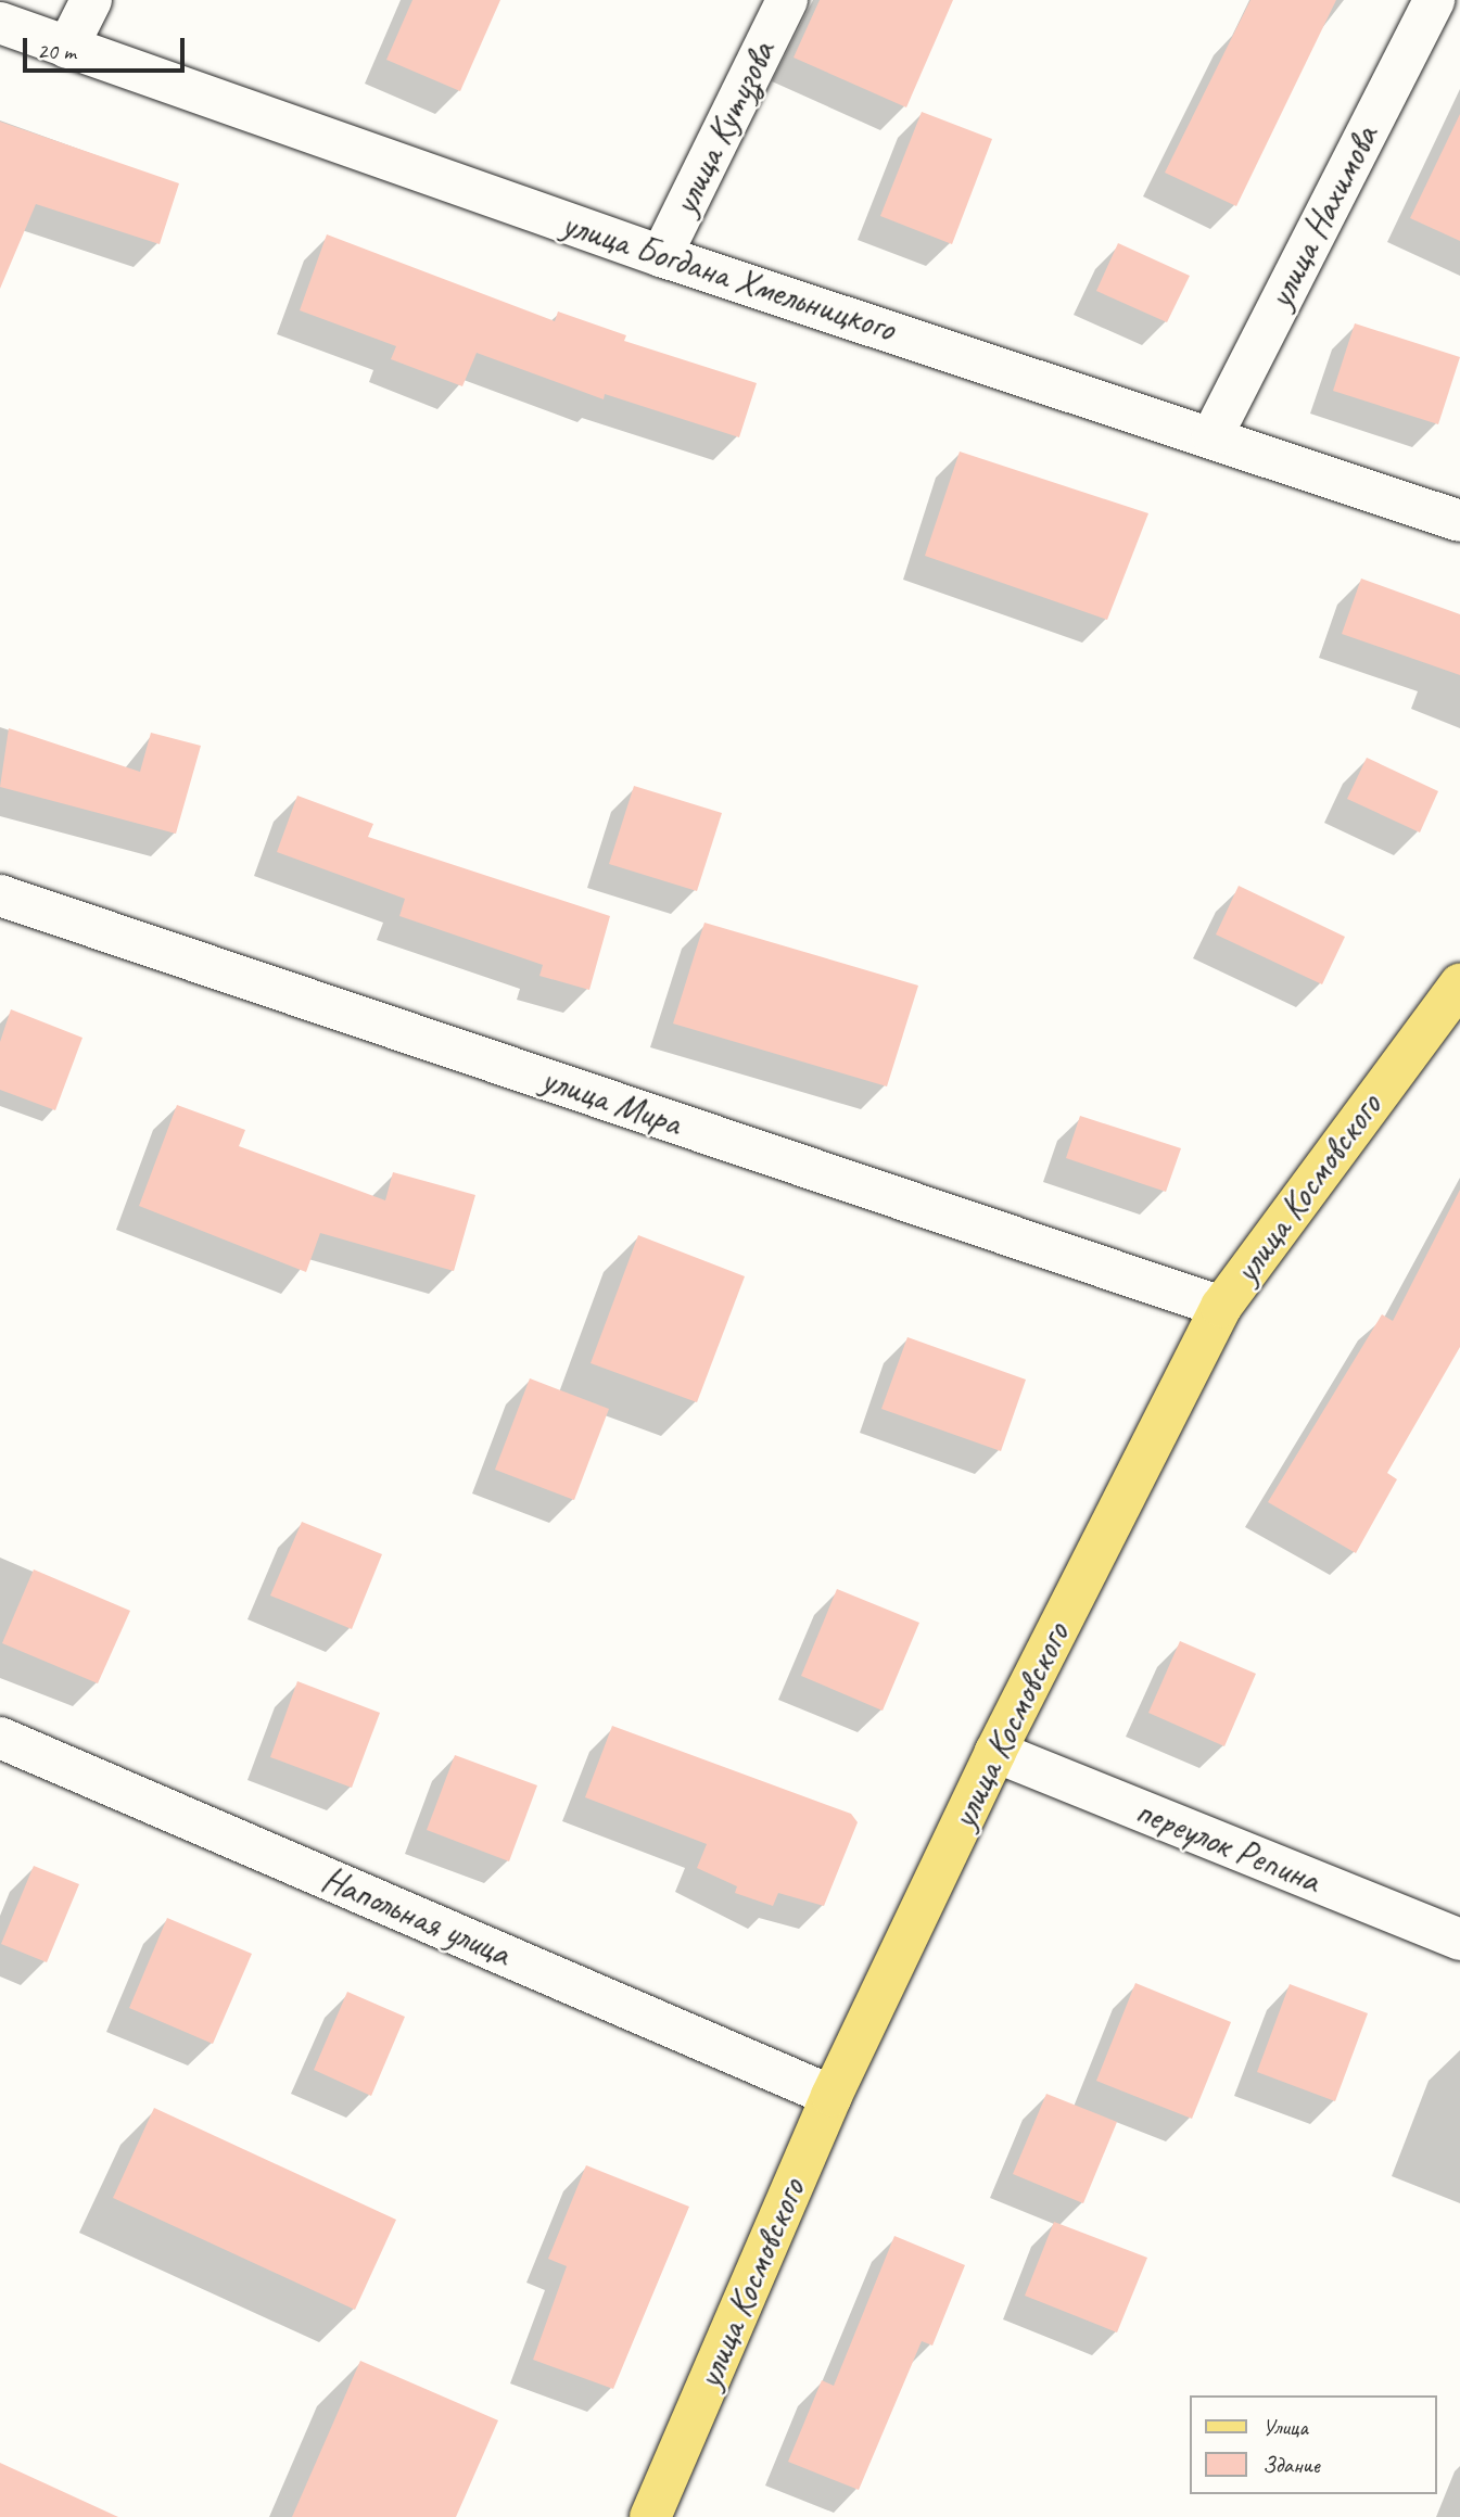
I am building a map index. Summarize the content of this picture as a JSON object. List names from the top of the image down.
{
  "streets": {
    "main road": ["улица Космовского"],
    "street": [
      "улица Кутузова",
      "улица Нахимова",
      "улица Богдана Хмельницкого",
      "улица Мира",
      "переулок Репина",
      "Напольная улица"
    ]
  },
  "crossings": [
    ["улица Кутузова", "улица Богдана Хмельницкого"],
    ["улица Нахимова", "улица Богдана Хмельницкого"],
    ["улица Мира", "улица Космовского"],
    ["улица Космовского", "переулок Репина"],
    ["улица Космовского", "Напольная улица"]
  ],
  "legend": ["Улица", "Здание"],
  "scale_bar": "20 m"
}
